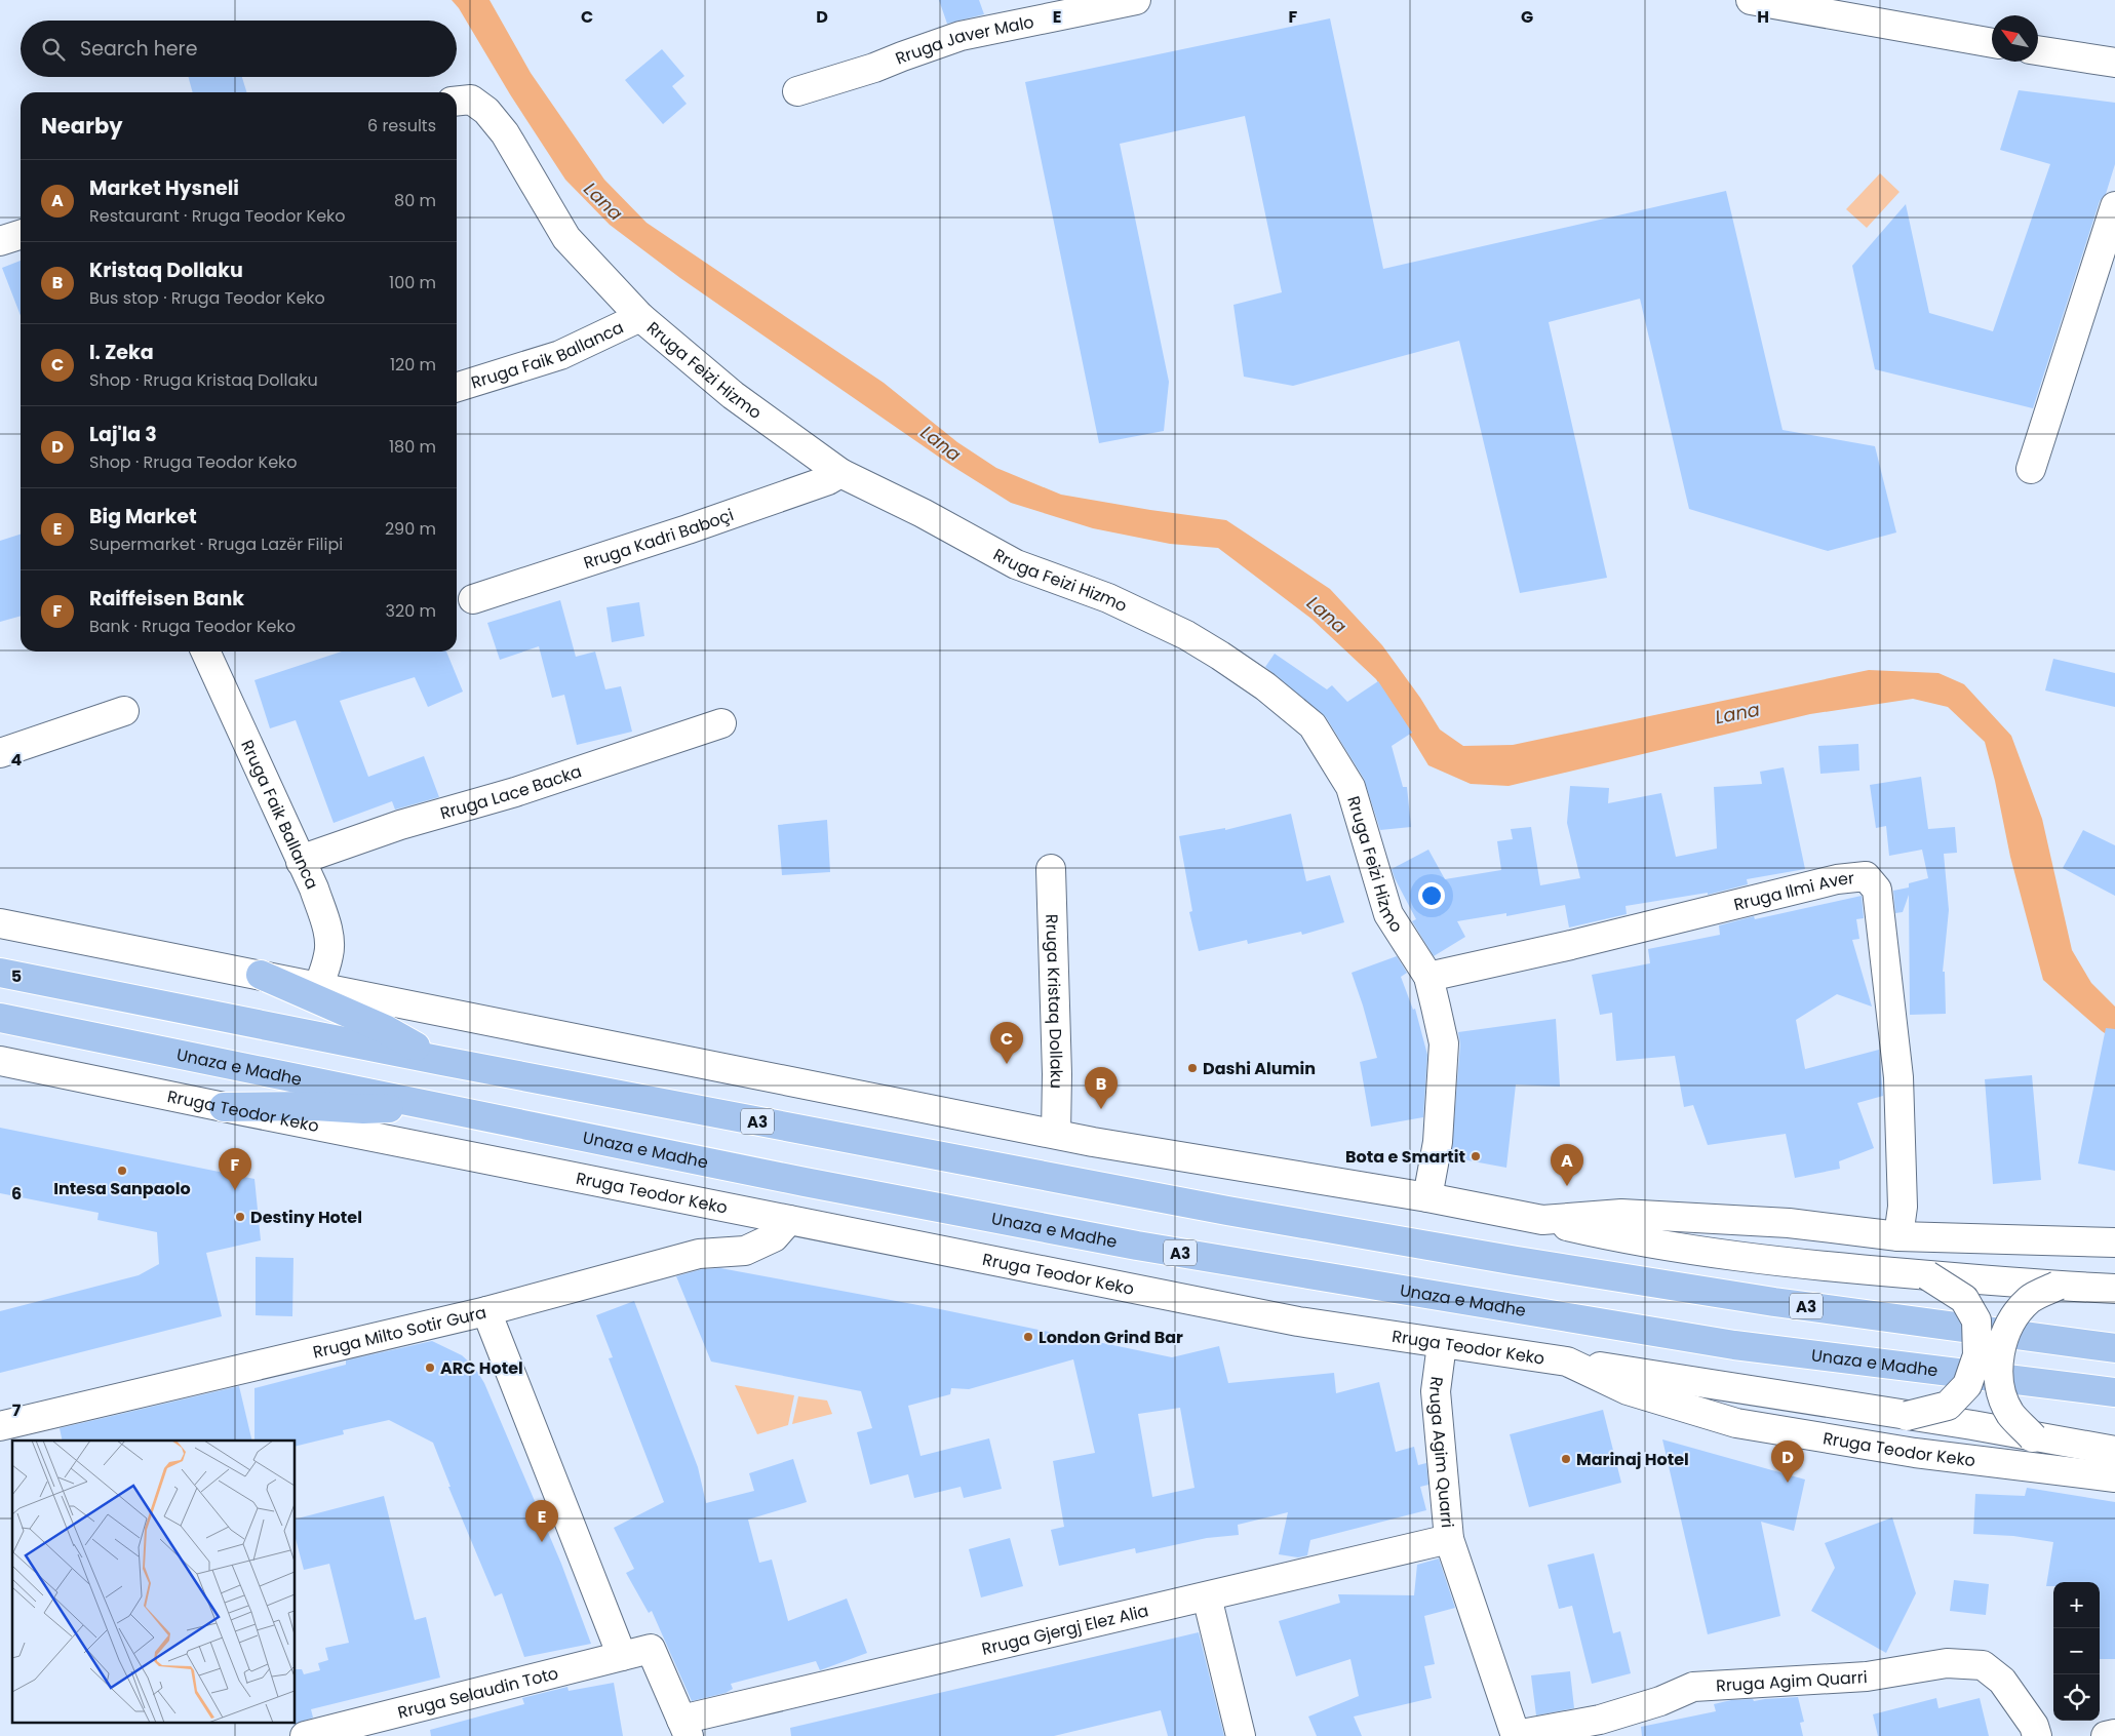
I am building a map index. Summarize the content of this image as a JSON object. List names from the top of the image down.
{
  "streets": {
    "highway": ["Unaza e Madhe", "A3"],
    "street": [
      "Rruga Javer Malo",
      "Rruga Faik Ballanca",
      "Rruga Feizi Hizmo",
      "Rruga Kadri Baboçi",
      "Rruga Lace Backa",
      "Rruga Ilmi Aver",
      "Rruga Kristaq Dollaku",
      "Rruga Teodor Keko",
      "Rruga Milto Sotir Gura",
      "Rruga Agim Quarri",
      "Rruga Gjergj Elez Alia",
      "Rruga Selaudin Toto"
    ]
  },
  "crossings": [
    ["Rruga Faik Ballanca", "Rruga Feizi Hizmo"],
    ["Rruga Faik Ballanca", "Rruga Lace Backa"],
    ["Rruga Feizi Hizmo", "Rruga Kadri Baboçi"],
    ["Rruga Feizi Hizmo", "Rruga Ilmi Aver"],
    ["Rruga Teodor Keko", "Rruga Milto Sotir Gura"],
    ["Rruga Teodor Keko", "Rruga Agim Quarri"],
    ["Rruga Agim Quarri", "Rruga Gjergj Elez Alia"],
    ["Rruga Gjergj Elez Alia", "Rruga Selaudin Toto"]
  ],
  "water": ["Lana"],
  "places": [
    "Dashi Alumin",
    "Bota e Smartit",
    "Intesa Sanpaolo",
    "Destiny Hotel",
    "London Grind Bar",
    "ARC Hotel",
    "Marinaj Hotel"
  ],
  "north": "top left",
  "page": {
    "search": "Search here",
    "heading": ["Nearby", "6 results"],
    "list": [
      {
        "mark": "A",
        "name": "Market Hysneli",
        "note": "Restaurant · Rruga Teodor Keko",
        "value": "80 m"
      },
      {
        "mark": "B",
        "name": "Kristaq Dollaku",
        "note": "Bus stop · Rruga Teodor Keko",
        "value": "100 m"
      },
      {
        "mark": "C",
        "name": "I. Zeka",
        "note": "Shop · Rruga Kristaq Dollaku",
        "value": "120 m"
      },
      {
        "mark": "D",
        "name": "Laj'la 3",
        "note": "Shop · Rruga Teodor Keko",
        "value": "180 m"
      },
      {
        "mark": "E",
        "name": "Big Market",
        "note": "Supermarket · Rruga Lazër Filipi",
        "value": "290 m"
      },
      {
        "mark": "F",
        "name": "Raiffeisen Bank",
        "note": "Bank · Rruga Teodor Keko",
        "value": "320 m"
      }
    ],
    "pins": [
      "C",
      "B",
      "A",
      "F",
      "D",
      "E"
    ],
    "map_buttons": ["+", "−"]
  },
  "grid": {
    "columns": [
      "C",
      "D",
      "E",
      "F",
      "G",
      "H"
    ],
    "rows": [
      "4",
      "5",
      "6",
      "7"
    ]
  }
}
